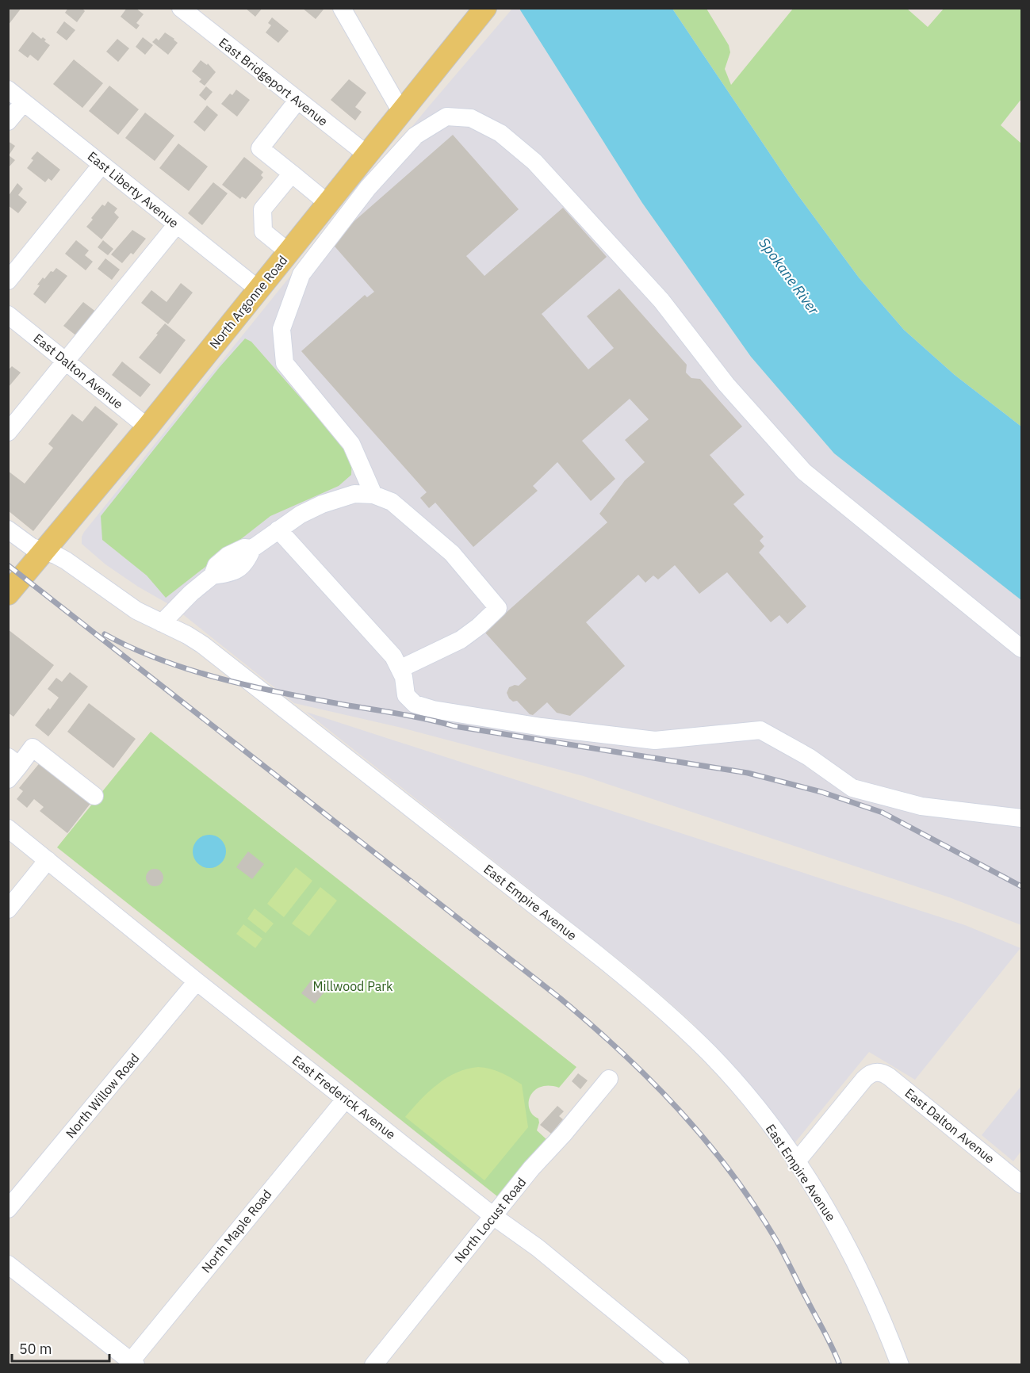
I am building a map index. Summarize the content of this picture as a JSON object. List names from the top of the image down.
{
  "streets": {
    "main road": ["North Argonne Road"],
    "street": [
      "East Bridgeport Avenue",
      "East Liberty Avenue",
      "East Dalton Avenue",
      "East Empire Avenue",
      "North Willow Road",
      "East Frederick Avenue",
      "North Locust Road",
      "North Maple Road"
    ]
  },
  "crossings": [
    ["East Bridgeport Avenue", "North Argonne Road"],
    ["East Liberty Avenue", "North Argonne Road"],
    ["North Argonne Road", "East Dalton Avenue"],
    ["North Argonne Road", "East Empire Avenue"],
    ["East Dalton Avenue", "East Empire Avenue"],
    ["North Willow Road", "East Frederick Avenue"],
    ["East Frederick Avenue", "North Locust Road"],
    ["East Frederick Avenue", "North Maple Road"]
  ],
  "water": ["Spokane River"],
  "parks": ["Millwood Park"],
  "scale_bar": "50 m"
}
